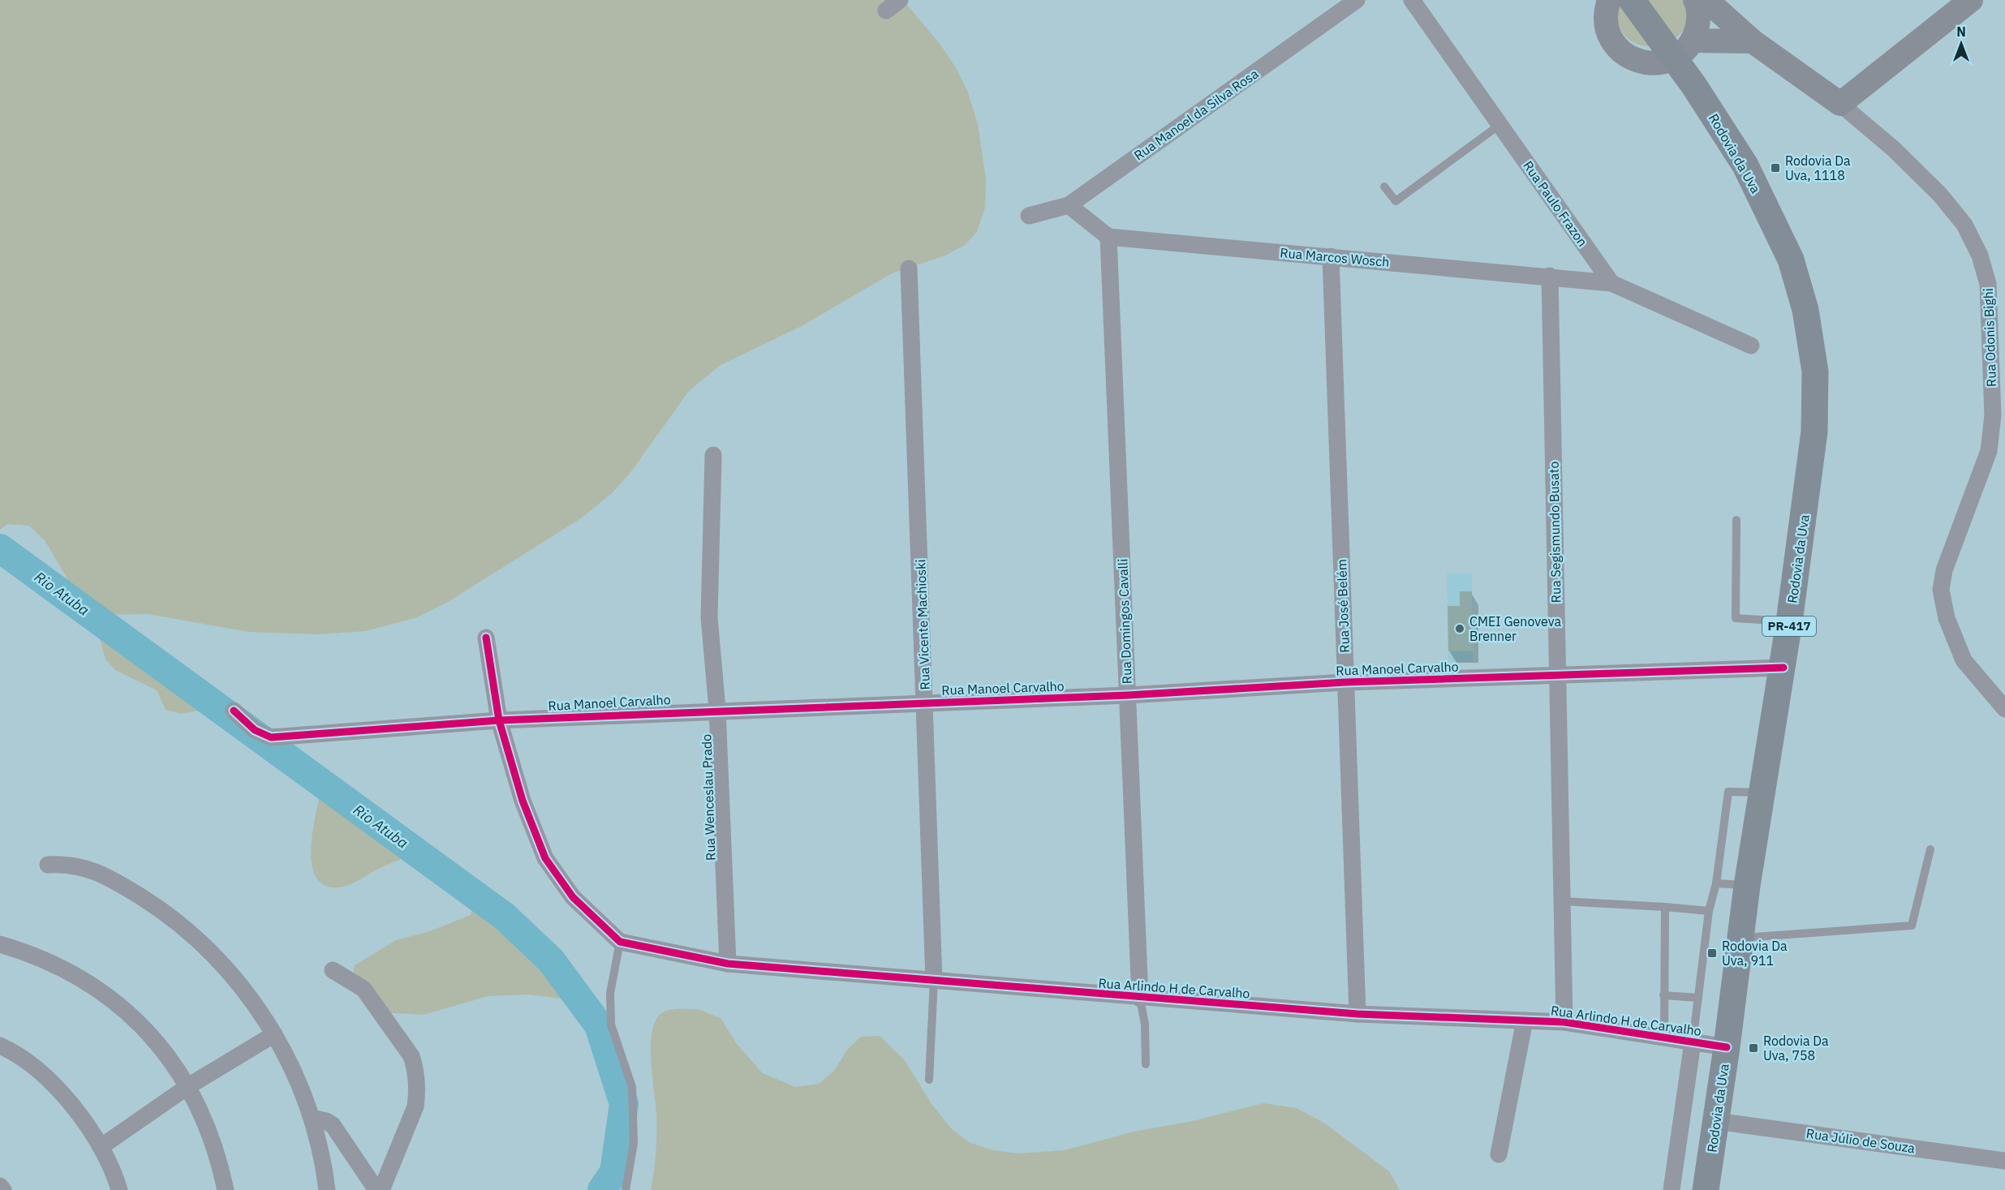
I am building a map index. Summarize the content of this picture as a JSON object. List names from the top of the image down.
{
  "streets": {
    "highway": ["Rodovia da Uva", "PR-417"],
    "main road": ["Rua Odonis Bighi"],
    "street": [
      "Rua Manoel da Silva Rosa",
      "Rua Paulo Frazon",
      "Rua Marcos Wosch",
      "Rua Segismundo Busato",
      "Rua José Belém",
      "Rua Domingos Cavalli",
      "Rua Vicente Machioski",
      "Rua Manoel Carvalho",
      "Rua Wenceslau Prado",
      "Rua Arlindo H de Carvalho",
      "Rua Júlio de Souza"
    ]
  },
  "crossings": [
    ["Rodovia da Uva", "Rua Manoel Carvalho"],
    ["Rodovia da Uva", "Rua Arlindo H de Carvalho"],
    ["Rodovia da Uva", "Rua Júlio de Souza"],
    ["Rua Paulo Frazon", "Rua Marcos Wosch"],
    ["Rua Marcos Wosch", "Rua Segismundo Busato"],
    ["Rua Marcos Wosch", "Rua José Belém"],
    ["Rua Marcos Wosch", "Rua Domingos Cavalli"],
    ["Rua Segismundo Busato", "Rua Manoel Carvalho"],
    ["Rua Segismundo Busato", "Rua Arlindo H de Carvalho"],
    ["Rua José Belém", "Rua Manoel Carvalho"],
    ["Rua José Belém", "Rua Arlindo H de Carvalho"],
    ["Rua Domingos Cavalli", "Rua Manoel Carvalho"],
    ["Rua Domingos Cavalli", "Rua Arlindo H de Carvalho"],
    ["Rua Vicente Machioski", "Rua Manoel Carvalho"],
    ["Rua Vicente Machioski", "Rua Arlindo H de Carvalho"],
    ["Rua Manoel Carvalho", "Rua Wenceslau Prado"],
    ["Rua Wenceslau Prado", "Rua Arlindo H de Carvalho"]
  ],
  "water": ["Rio Atuba"],
  "places": {
    "transit": ["Rodovia Da Uva, 1118", "Rodovia Da Uva, 911", "Rodovia Da Uva, 758"],
    "other": ["CMEI Genoveva Brenner"]
  },
  "north": "top"
}
